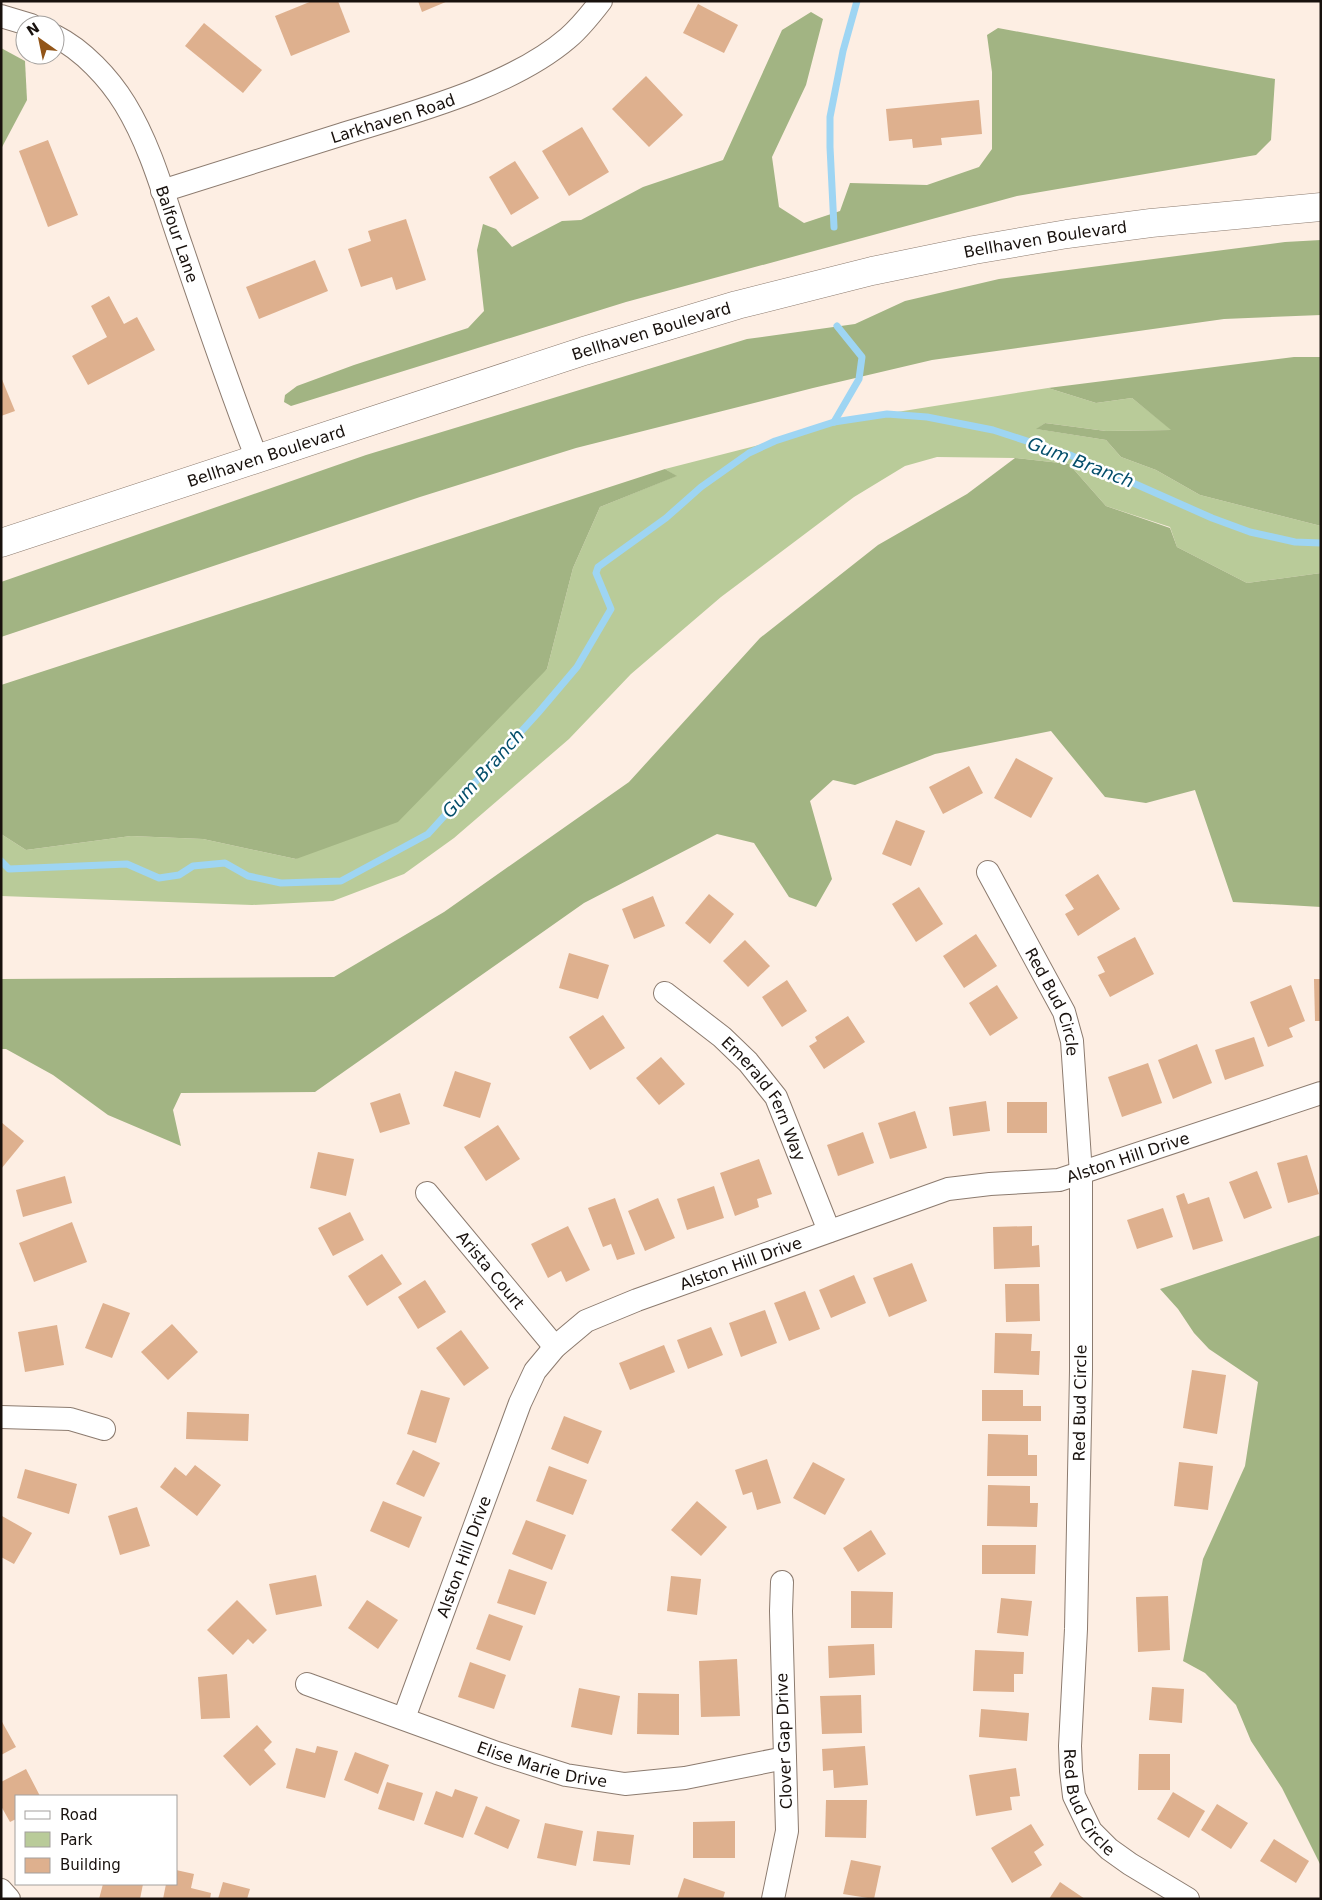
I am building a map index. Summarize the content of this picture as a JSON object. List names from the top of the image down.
{
  "streets": {
    "main road": ["Bellhaven Boulevard"],
    "street": [
      "Larkhaven Road",
      "Balfour Lane",
      "Red Bud Circle",
      "Emerald Fern Way",
      "Alston Hill Drive",
      "Arista Court",
      "Clover Gap Drive",
      "Elise Marie Drive"
    ]
  },
  "crossings": [
    ["Larkhaven Road", "Balfour Lane"],
    ["Balfour Lane", "Bellhaven Boulevard"],
    ["Red Bud Circle", "Alston Hill Drive"],
    ["Emerald Fern Way", "Alston Hill Drive"],
    ["Alston Hill Drive", "Arista Court"],
    ["Alston Hill Drive", "Elise Marie Drive"],
    ["Clover Gap Drive", "Elise Marie Drive"]
  ],
  "water": ["Gum Branch"],
  "legend": ["Road", "Park", "Building"],
  "north": "top left"
}
